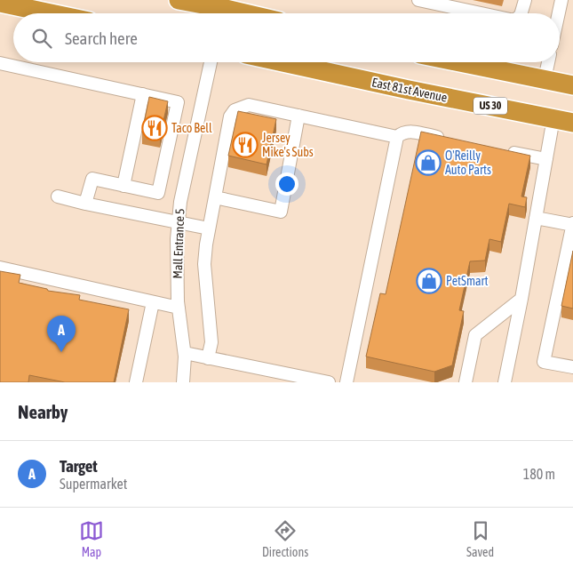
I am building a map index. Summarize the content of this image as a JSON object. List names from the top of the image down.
{
  "streets": {
    "highway": ["East 81st Avenue", "US 30"],
    "lane": ["Mall Entrance 5"]
  },
  "places": {
    "restaurant": ["Taco Bell", "Jersey Mike's Subs"],
    "shop": ["O'Reilly Auto Parts", "PetSmart"]
  },
  "page": {
    "search": "Search here",
    "pins": "A",
    "heading": "Nearby",
    "list": [
      {
        "mark": "A",
        "name": "Target",
        "note": "Supermarket",
        "value": "180 m"
      }
    ],
    "nav": ["Map", "Directions", "Saved"]
  }
}
